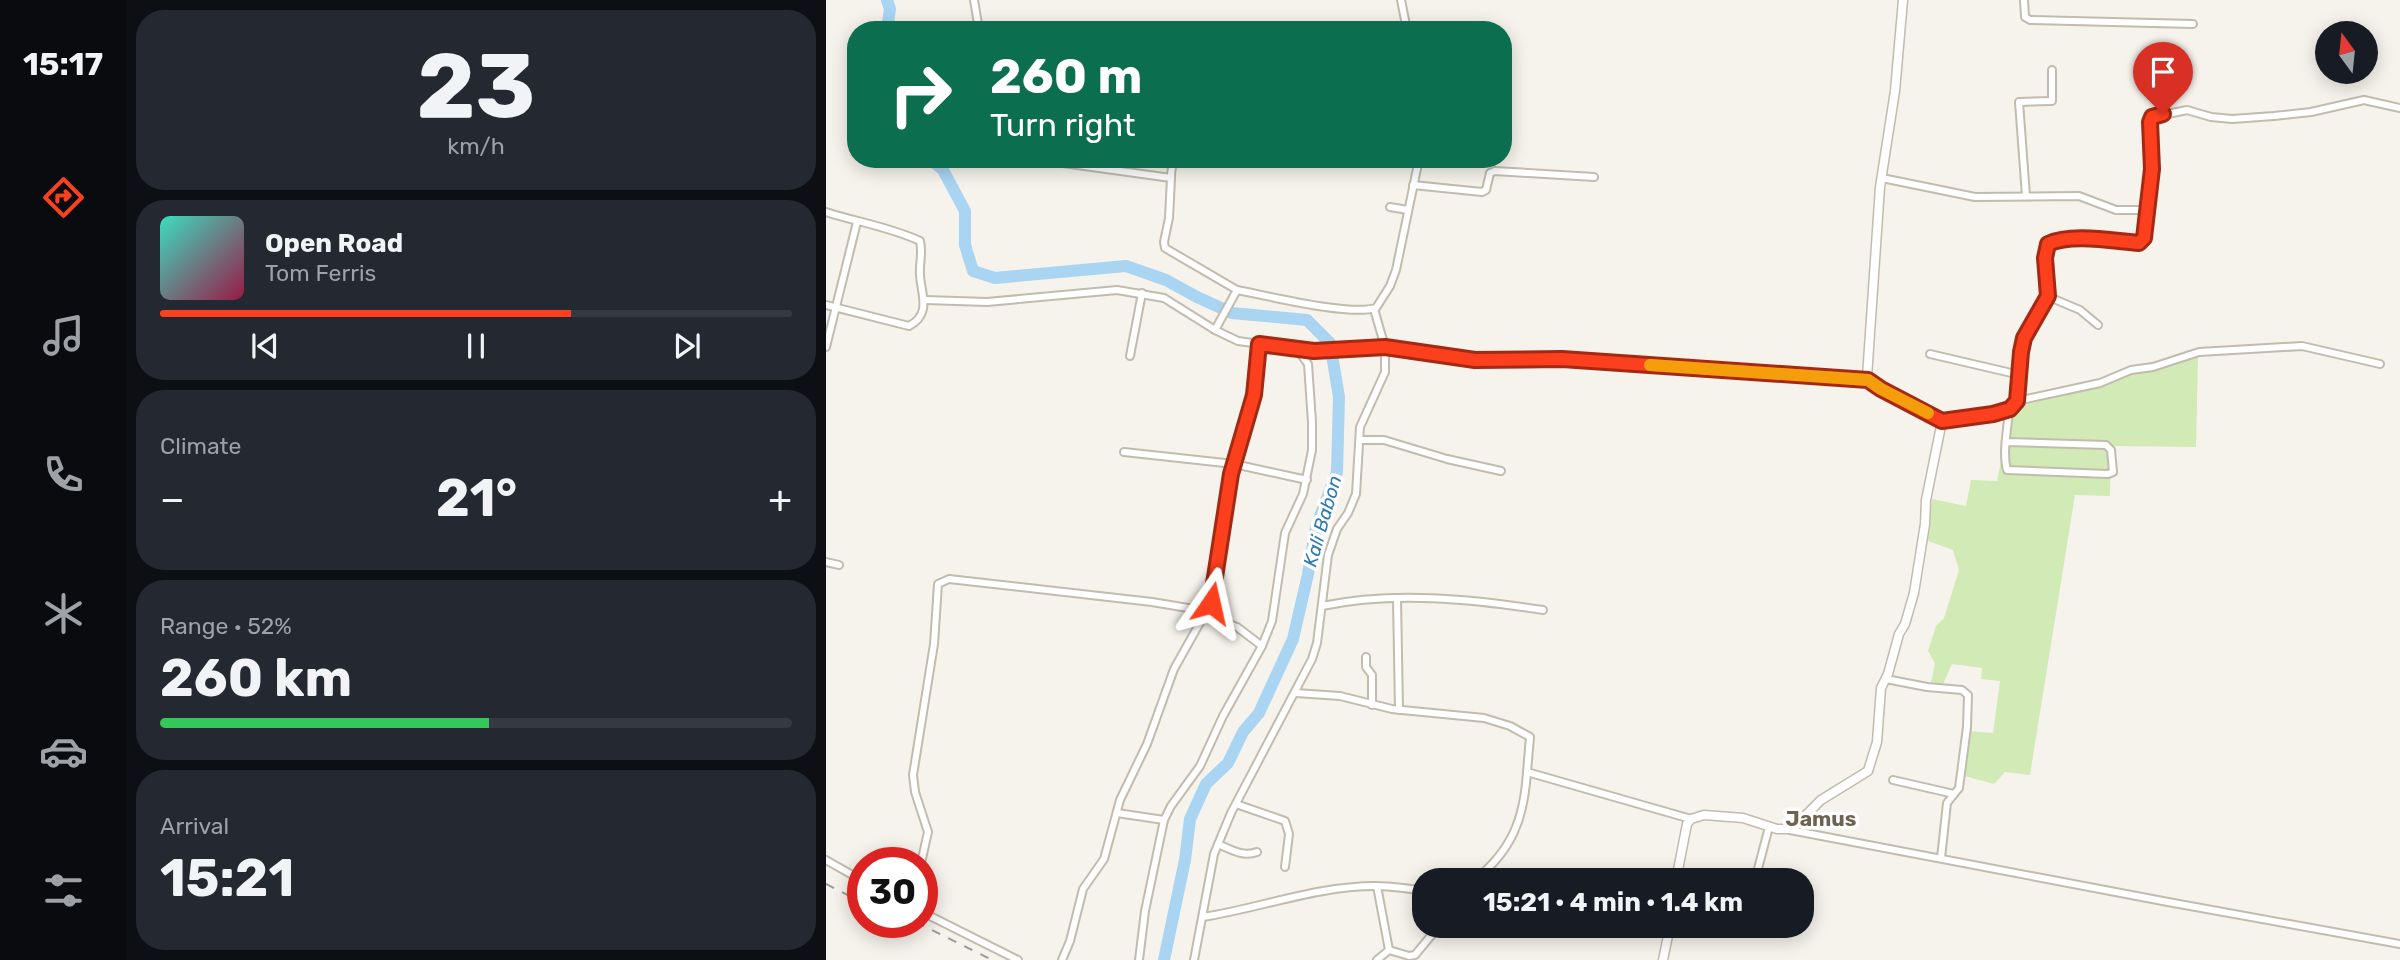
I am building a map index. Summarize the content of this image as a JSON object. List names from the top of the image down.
{
  "districts": ["Jamus"],
  "water": ["Kali Babon"],
  "north": "top",
  "page": {
    "tabs": "15:17",
    "tile": [
      ["23", "km/h"],
      "Climate",
      ["Range · 52%", "260 km"],
      ["Arrival", "15:21"]
    ],
    "turn": ["260 m", "Turn right"],
    "song": ["Open Road", "Tom Ferris"],
    "heat": ["−", "21°", "+"],
    "limit": "30",
    "trip": "15:21 · 4 min · 1.4 km"
  }
}
